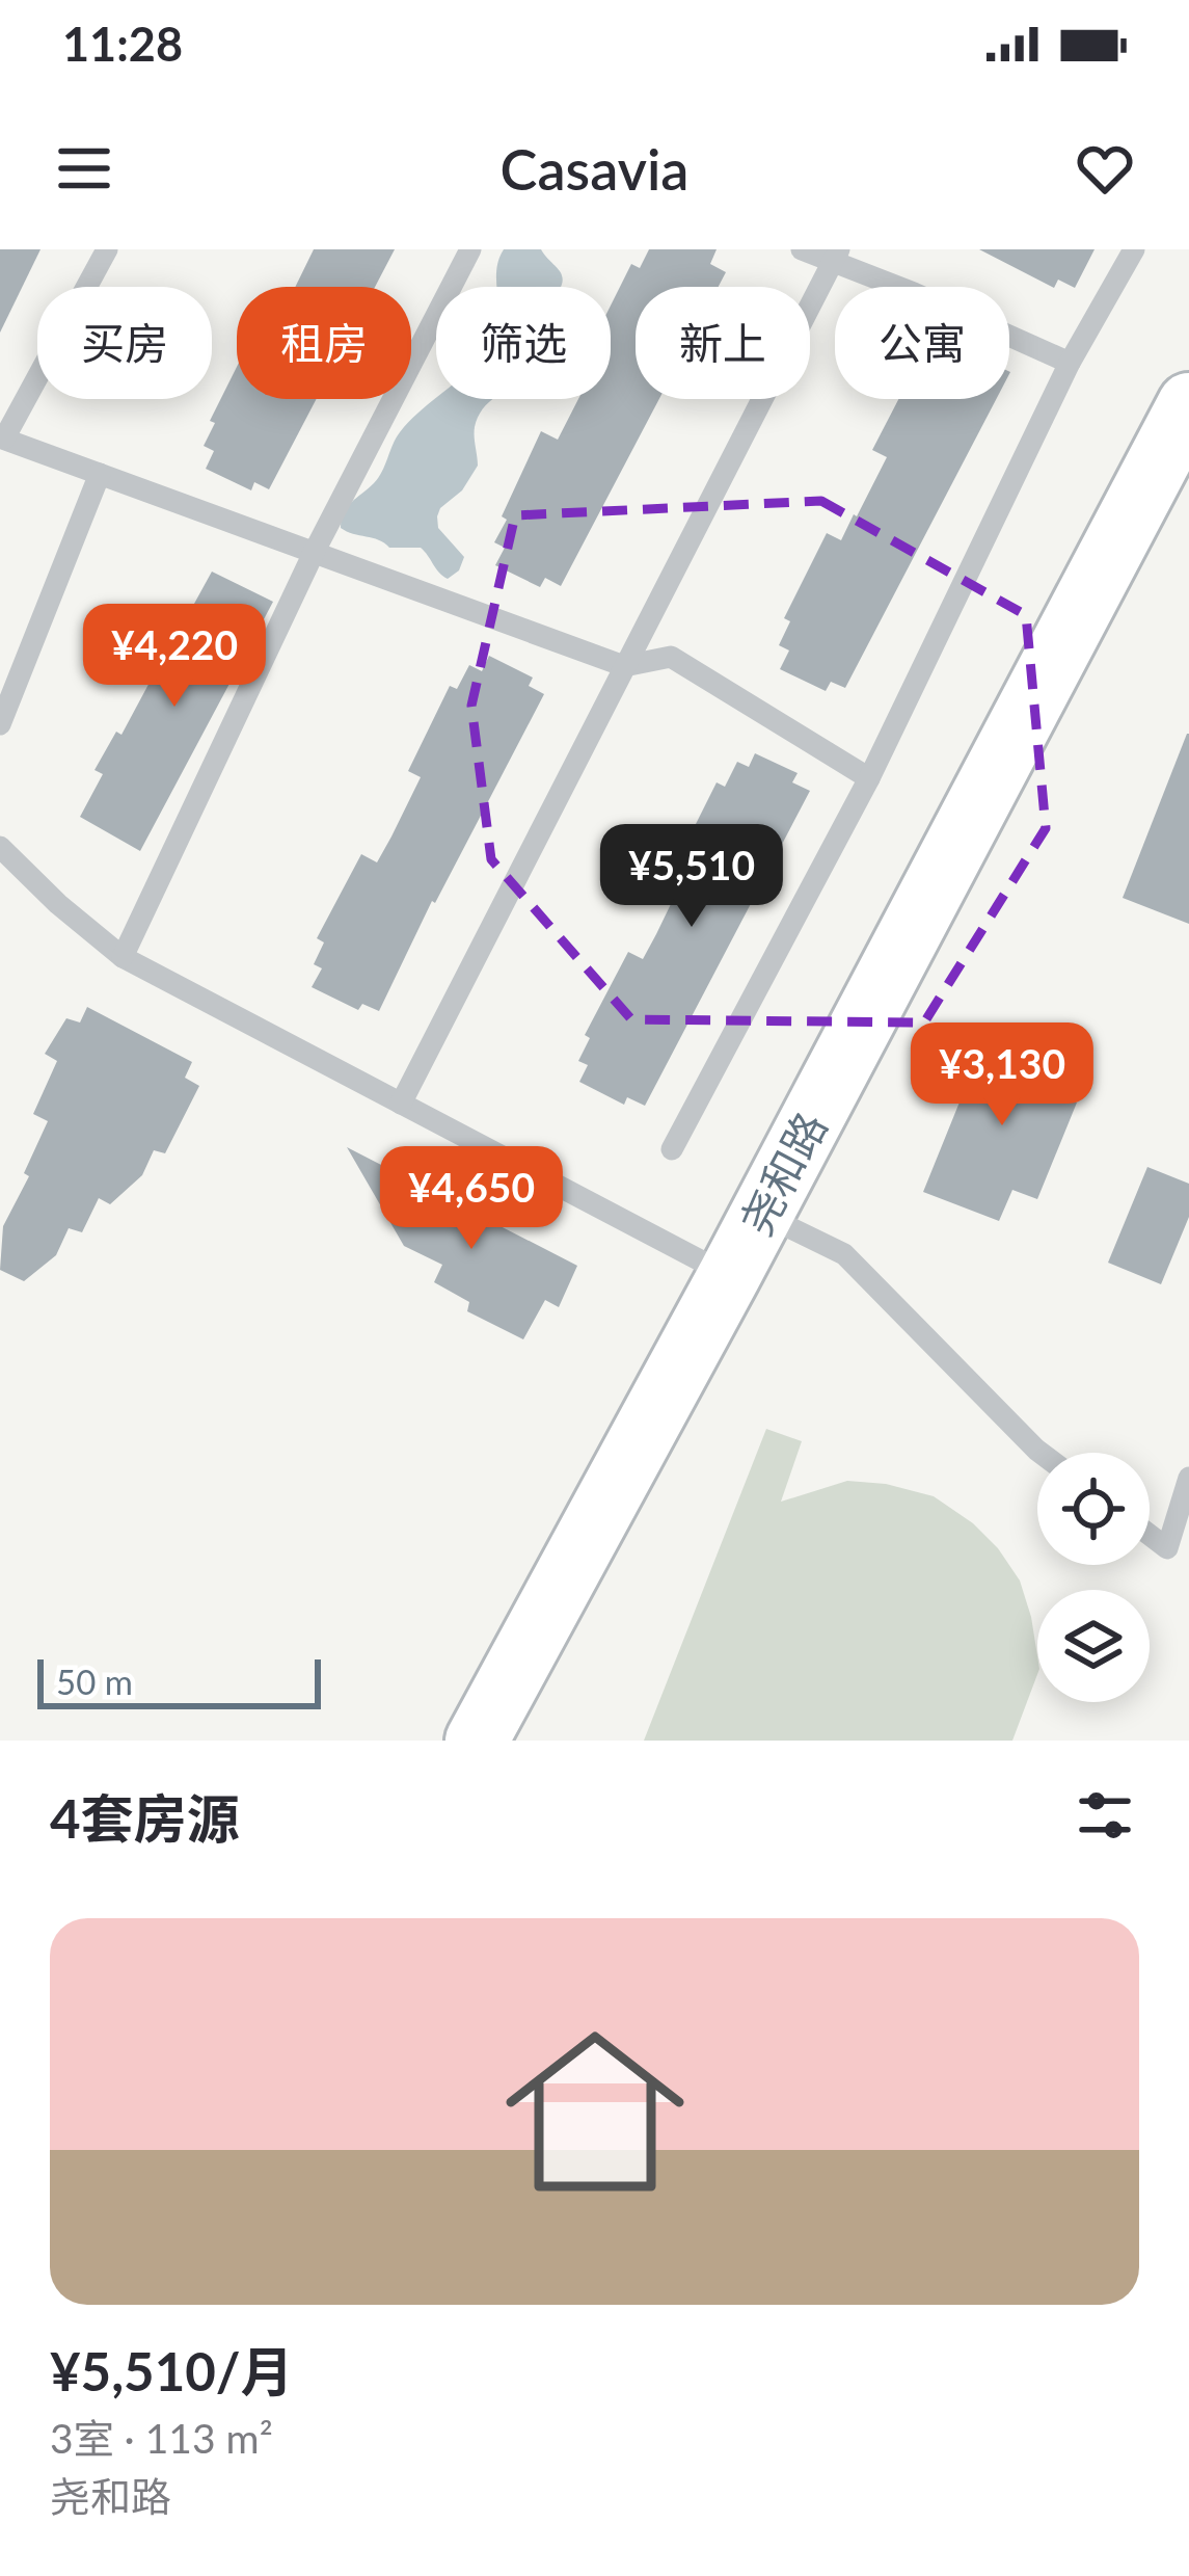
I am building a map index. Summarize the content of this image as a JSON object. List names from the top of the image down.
{
  "streets": {
    "main road": ["尧和路"]
  },
  "scale_bar": "50 m",
  "page": {
    "status": "11:28",
    "header": "Casavia",
    "chip": [
      "买房",
      "租房",
      "筛选",
      "新上",
      "公寓"
    ],
    "price": [
      "¥4,220",
      "¥5,510",
      "¥3,130",
      "¥4,650"
    ],
    "scale": "50 m",
    "heading": "4套房源",
    "list": [
      {
        "name": "¥5,510/月",
        "note": "3室 · 113 m² · 尧和路"
      }
    ]
  }
}
